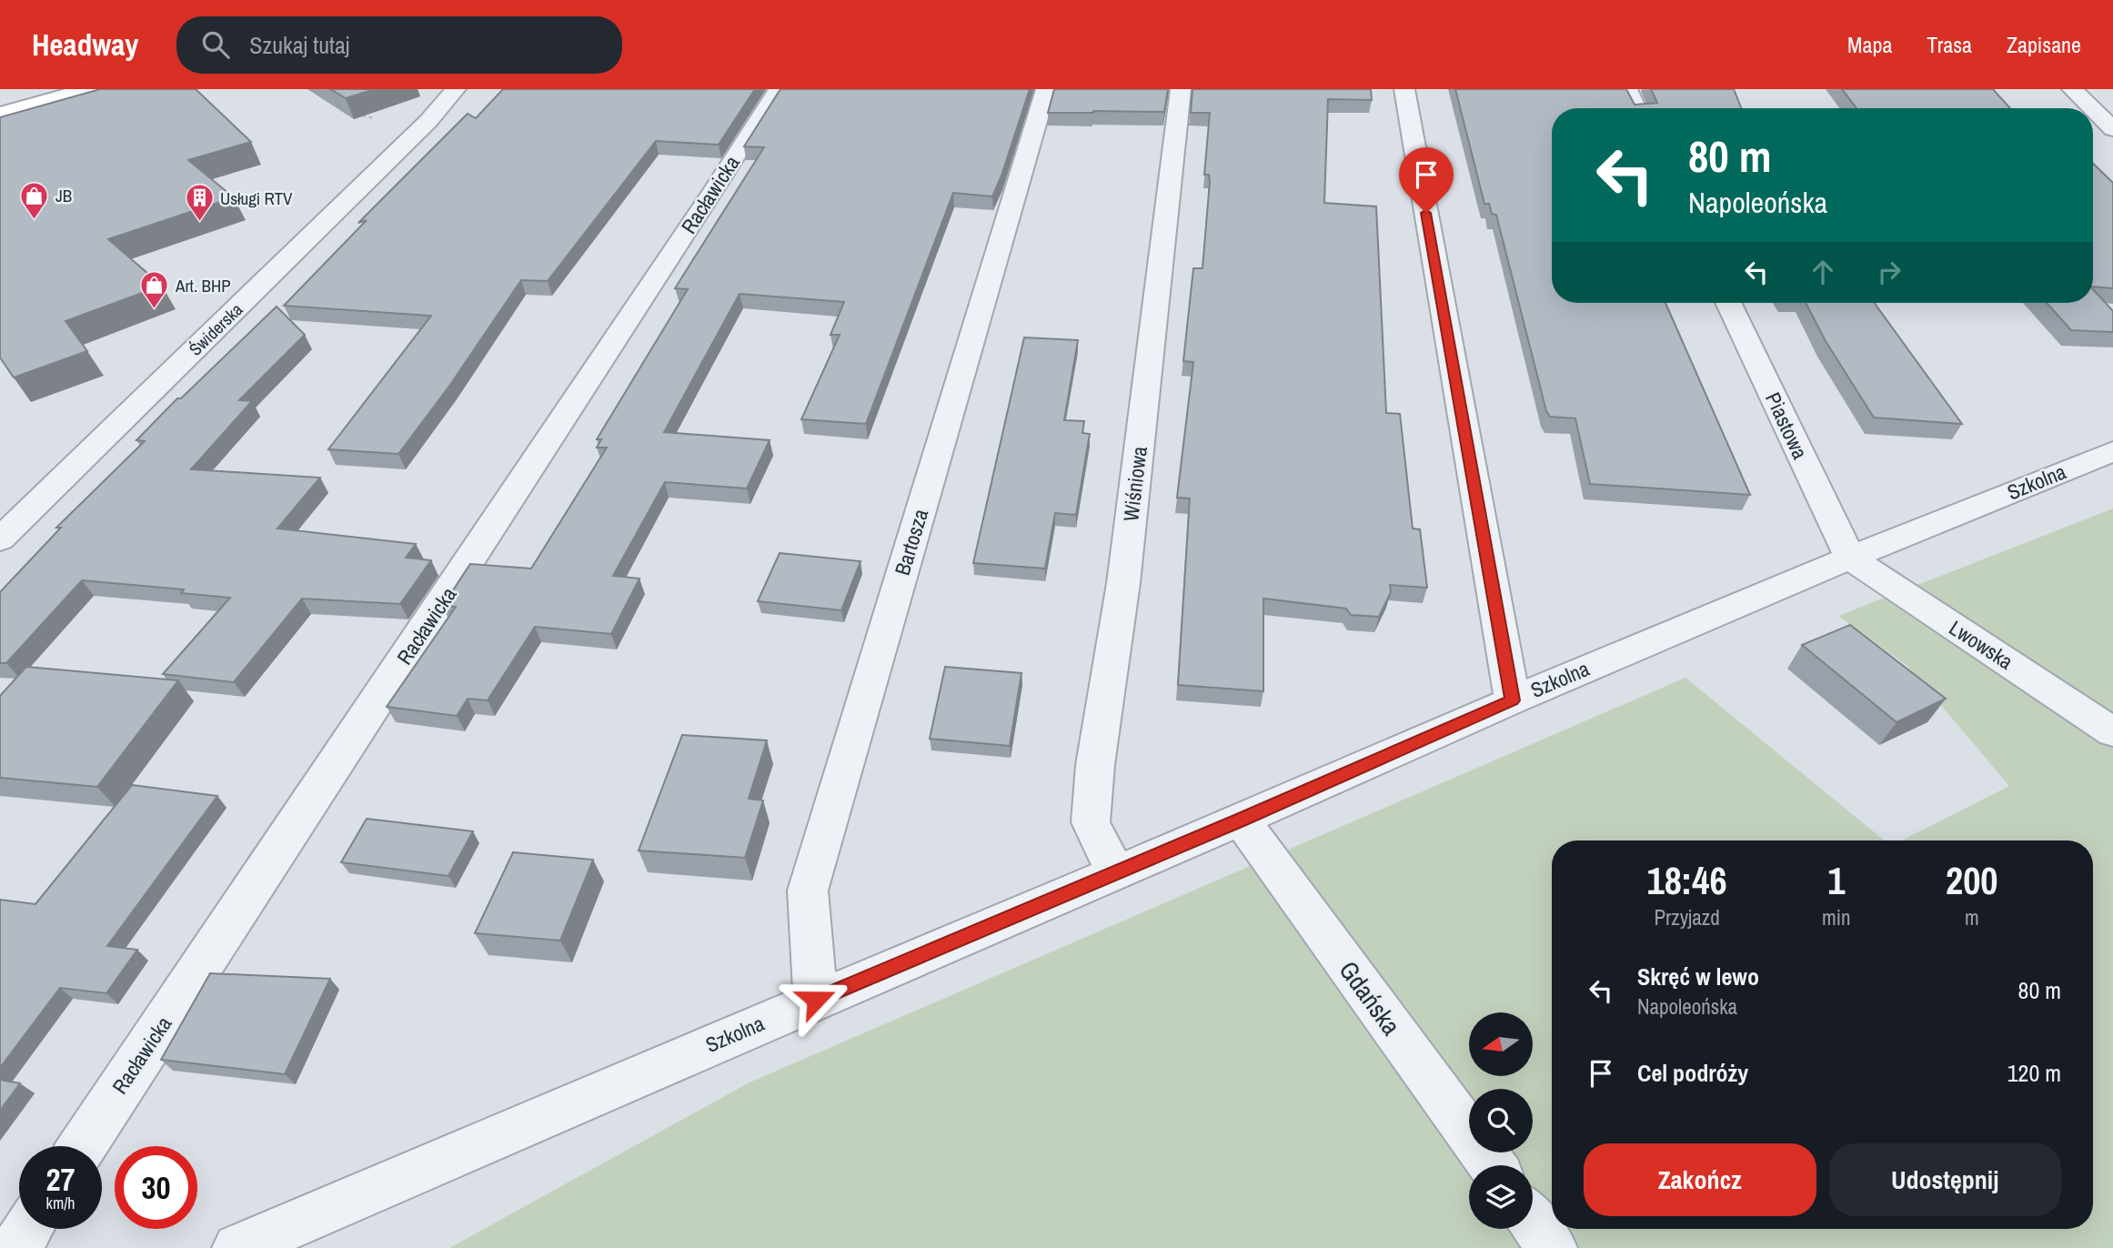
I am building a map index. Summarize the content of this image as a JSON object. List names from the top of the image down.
{
  "streets": {
    "street": [
      "Racławicka",
      "Świderska",
      "Piastowa",
      "Szkolna",
      "Wiśniowa",
      "Bartosza",
      "Lwowska",
      "Gdańska"
    ]
  },
  "crossings": [
    ["Piastowa", "Szkolna"],
    ["Piastowa", "Lwowska"],
    ["Szkolna", "Wiśniowa"],
    ["Szkolna", "Bartosza"],
    ["Szkolna", "Lwowska"],
    ["Szkolna", "Gdańska"]
  ],
  "places": {
    "shop": ["JB", "Art. BHP"],
    "building": ["Usługi RTV"]
  },
  "north": "left",
  "page": {
    "header": "Headway",
    "search": "Szukaj tutaj",
    "nav": ["Mapa", "Trasa", "Zapisane"],
    "turn": ["80 m", "Napoleońska"],
    "eta": [
      "18:46",
      "Przyjazd",
      "1",
      "min",
      "200",
      "m"
    ],
    "list": [
      {
        "name": "Skręć w lewo",
        "note": "Napoleońska",
        "value": "80 m"
      },
      {
        "name": "Cel podróży",
        "value": "120 m"
      }
    ],
    "buttons": ["Zakończ", "Udostępnij"],
    "speed": "27 km/h",
    "limit": "30"
  }
}
